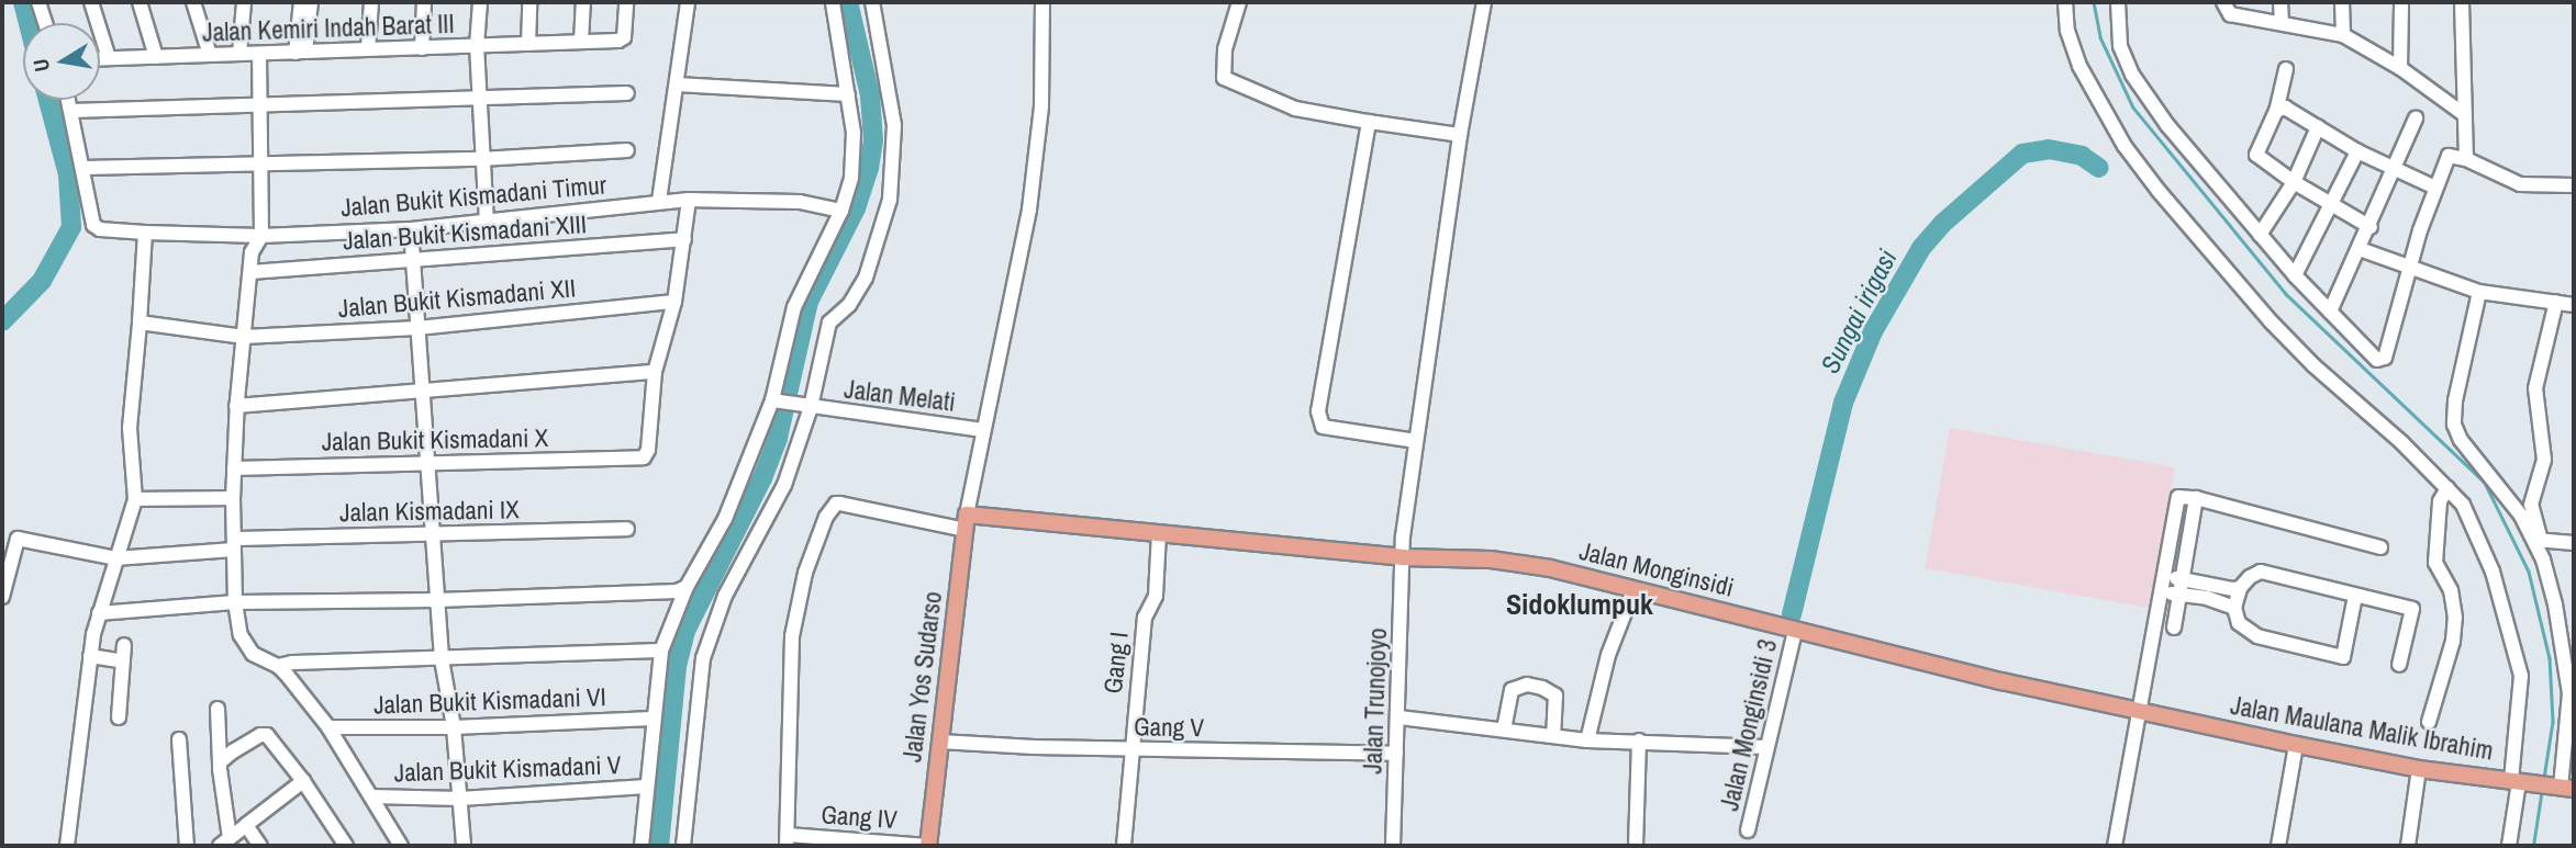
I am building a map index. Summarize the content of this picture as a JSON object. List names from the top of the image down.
{
  "streets": {
    "main road": ["Jalan Monginsidi", "Jalan Yos Sudarso", "Jalan Maulana Malik Ibrahim"],
    "street": [
      "Jalan Kemiri Indah Barat III",
      "Jalan Bukit Kismadani Timur",
      "Jalan Bukit Kismadani XIII",
      "Jalan Bukit Kismadani XII",
      "Jalan Melati",
      "Jalan Bukit Kismadani X",
      "Jalan Kismadani IX",
      "Gang I",
      "Jalan Bukit Kismadani VI",
      "Jalan Trunojoyo",
      "Jalan Monginsidi 3",
      "Gang V",
      "Jalan Bukit Kismadani V",
      "Gang IV"
    ]
  },
  "crossings": [
    ["Jalan Monginsidi", "Gang I"],
    ["Jalan Monginsidi", "Jalan Yos Sudarso"],
    ["Jalan Monginsidi", "Jalan Trunojoyo"],
    ["Jalan Monginsidi", "Jalan Monginsidi 3"],
    ["Jalan Monginsidi", "Jalan Maulana Malik Ibrahim"],
    ["Gang I", "Gang V"],
    ["Jalan Yos Sudarso", "Gang V"],
    ["Jalan Yos Sudarso", "Gang IV"],
    ["Jalan Trunojoyo", "Gang V"]
  ],
  "districts": ["Sidoklumpuk"],
  "water": ["Sungai irigasi"],
  "north": "left"
}
